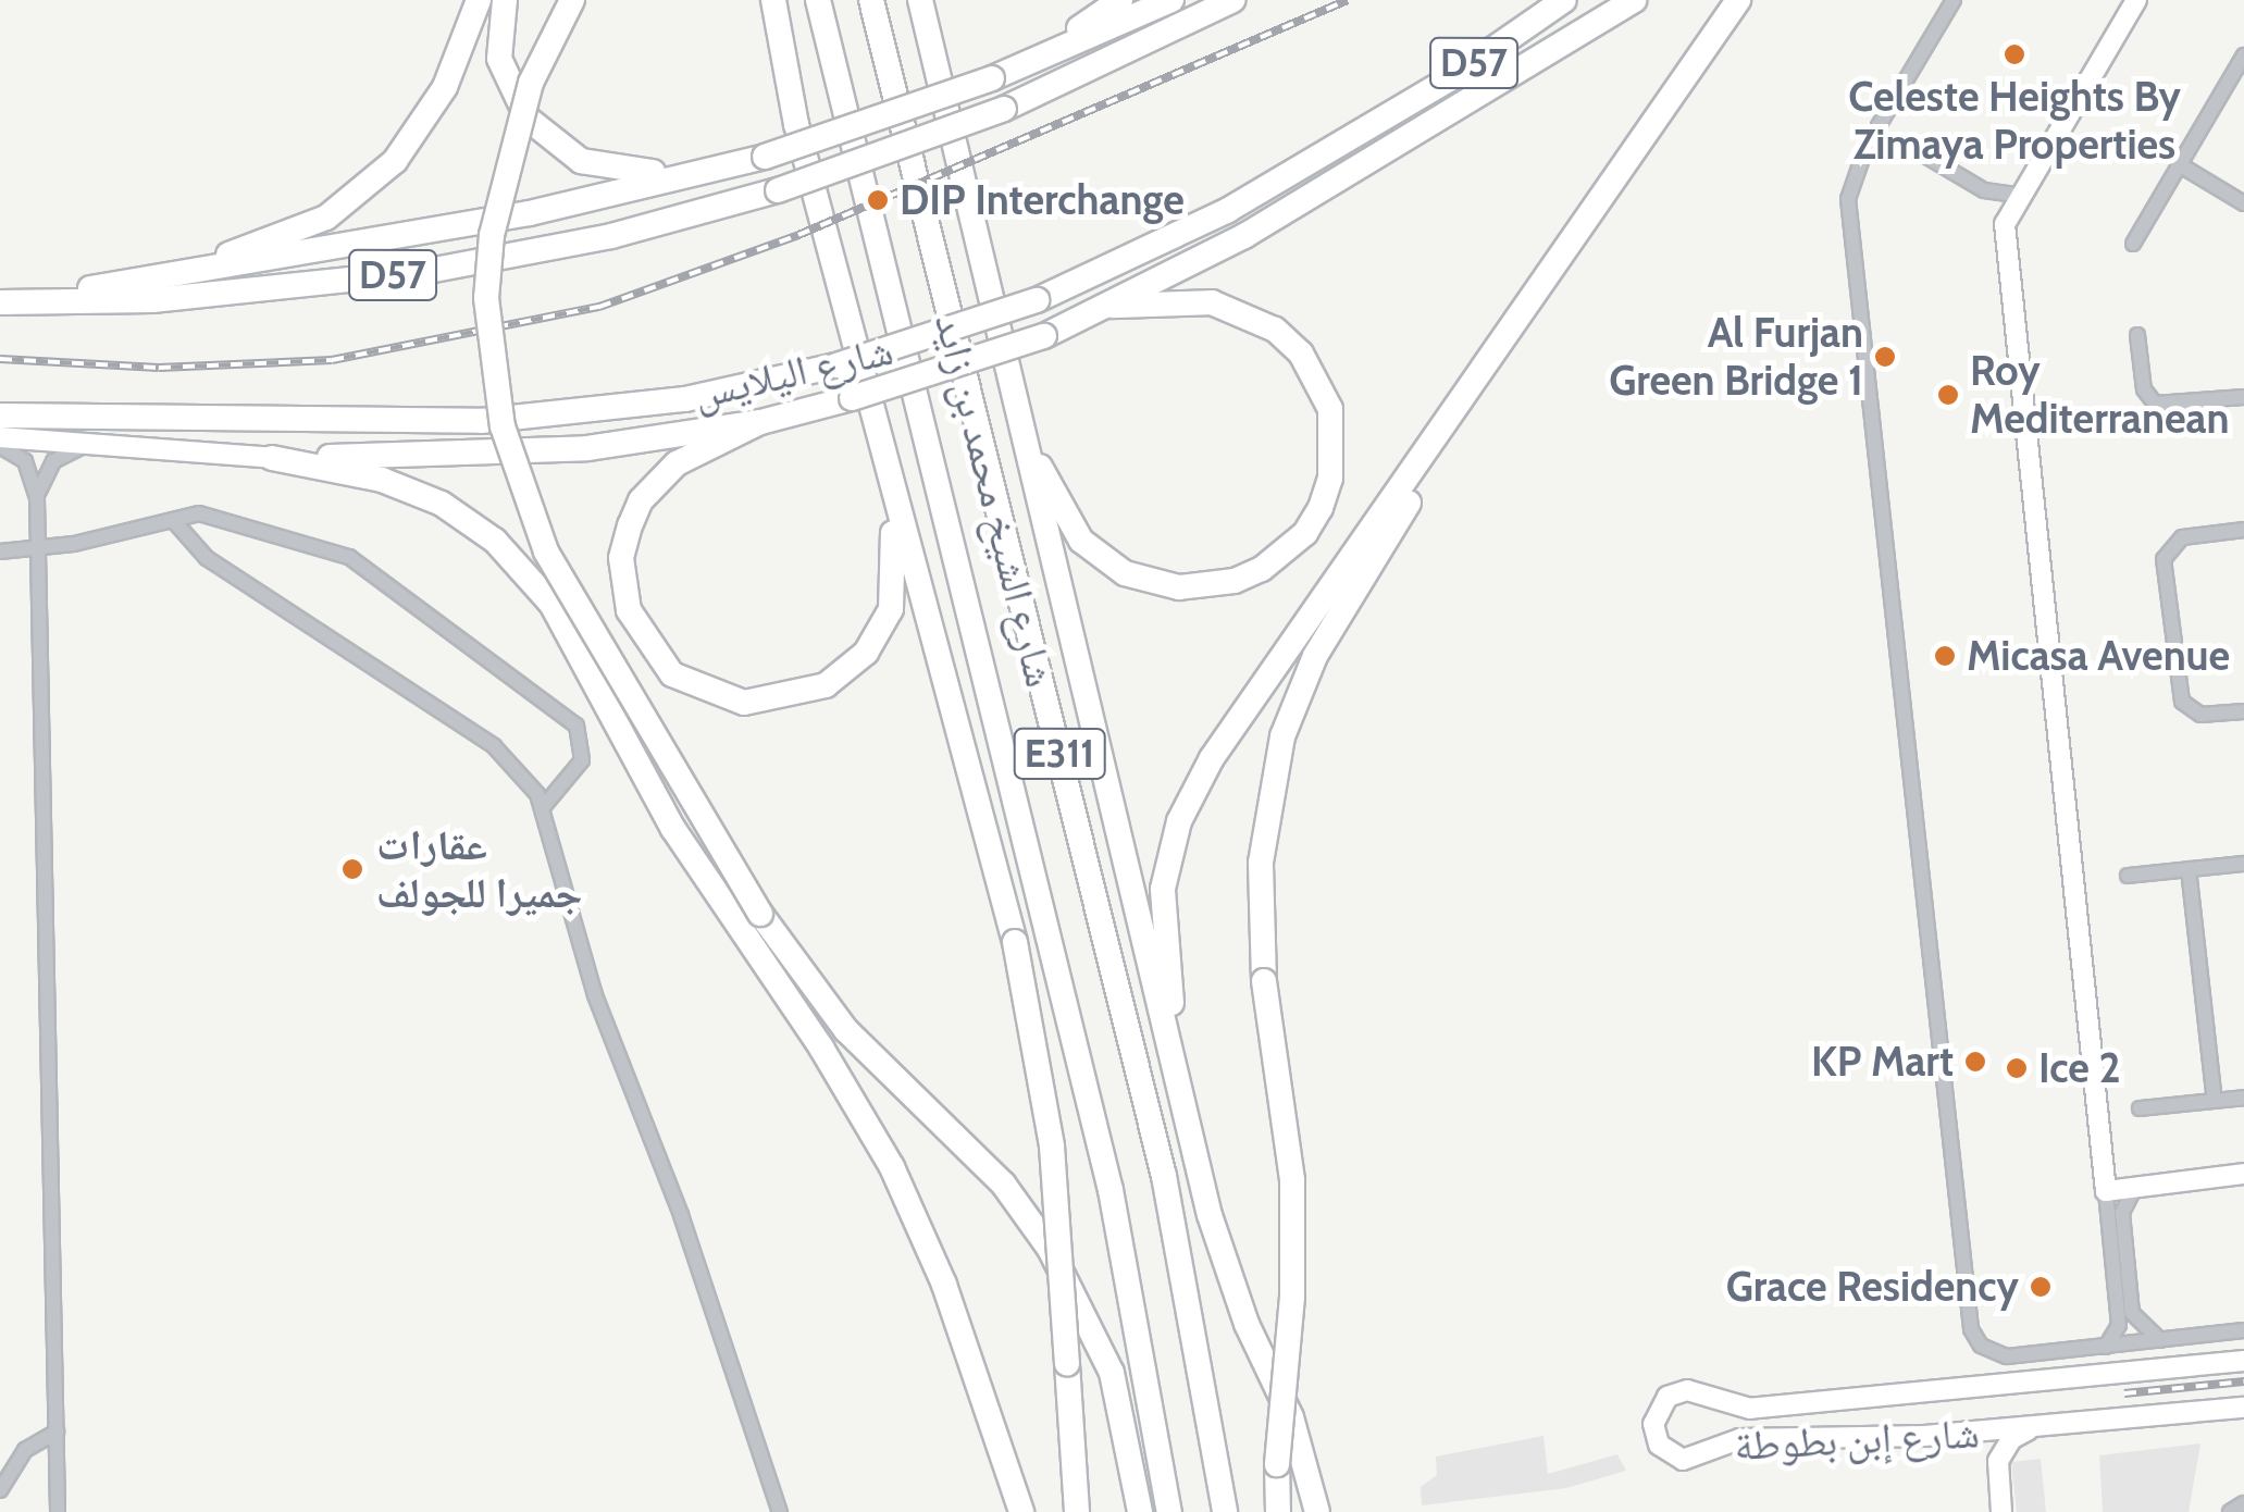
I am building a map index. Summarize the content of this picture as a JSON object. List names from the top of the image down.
{
  "streets": {
    "highway": [
      "D57",
      "شارع اليلايس",
      "شارع الشيخ محمد بن زايد",
      "E311"
    ],
    "street": ["شارع إبن بطوطة"]
  },
  "places": [
    "Celeste Heights By Zimaya Properties",
    "DIP Interchange",
    "Al Furjan Green Bridge 1",
    "Roy Mediterranean",
    "Micasa Avenue",
    "عقارات جميرا للجولف",
    "KP Mart",
    "Ice 2",
    "Grace Residency"
  ]
}
